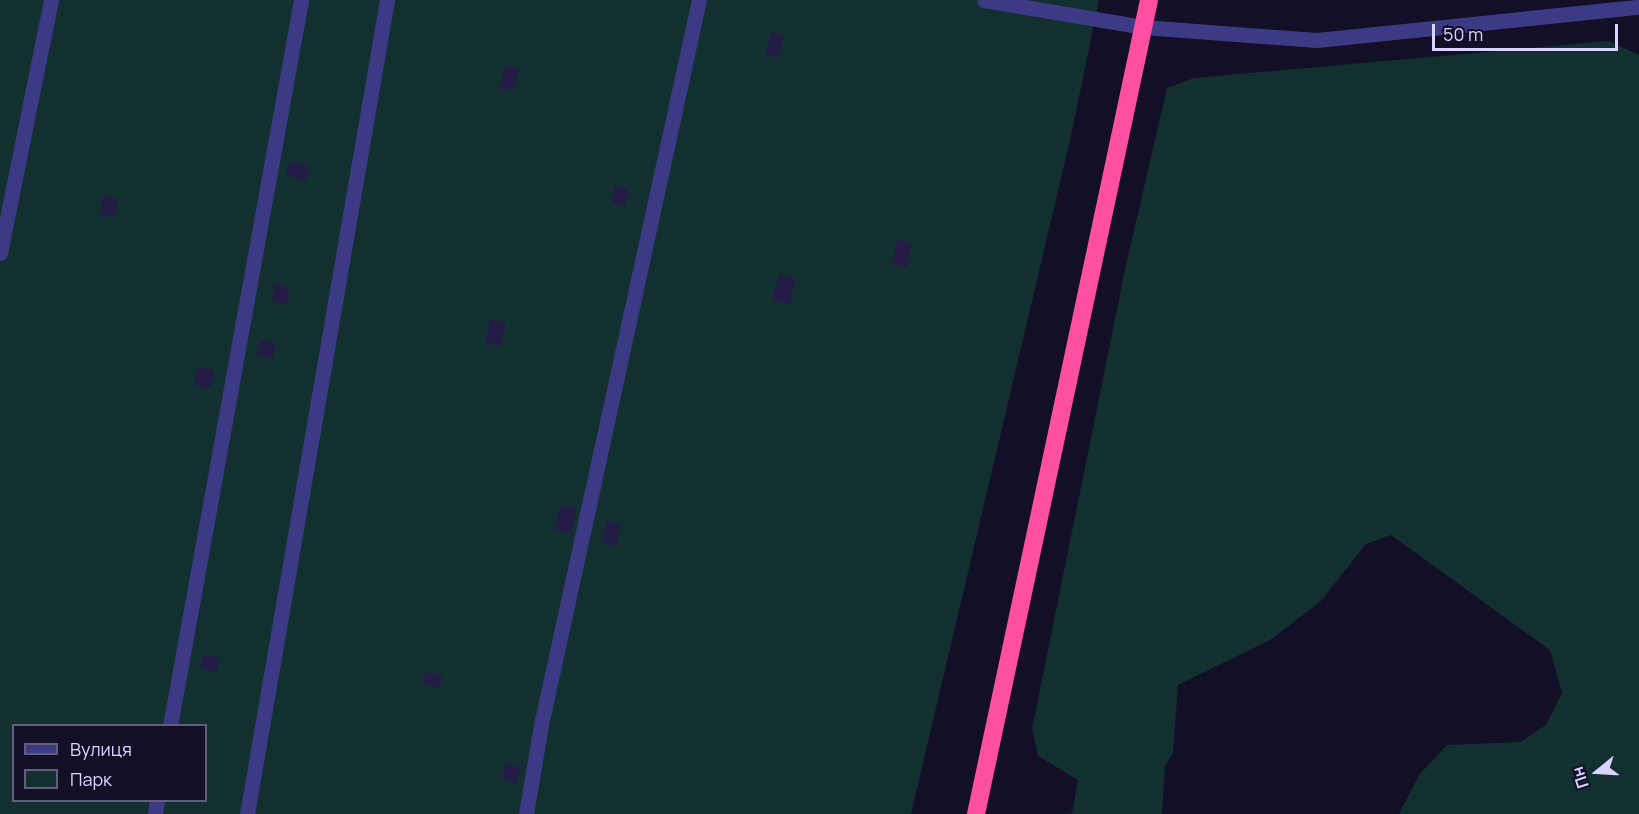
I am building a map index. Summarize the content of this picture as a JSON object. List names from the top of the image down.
{
  "legend": ["Вулиця", "Парк"],
  "scale_bar": "50 m",
  "north": "left"
}
